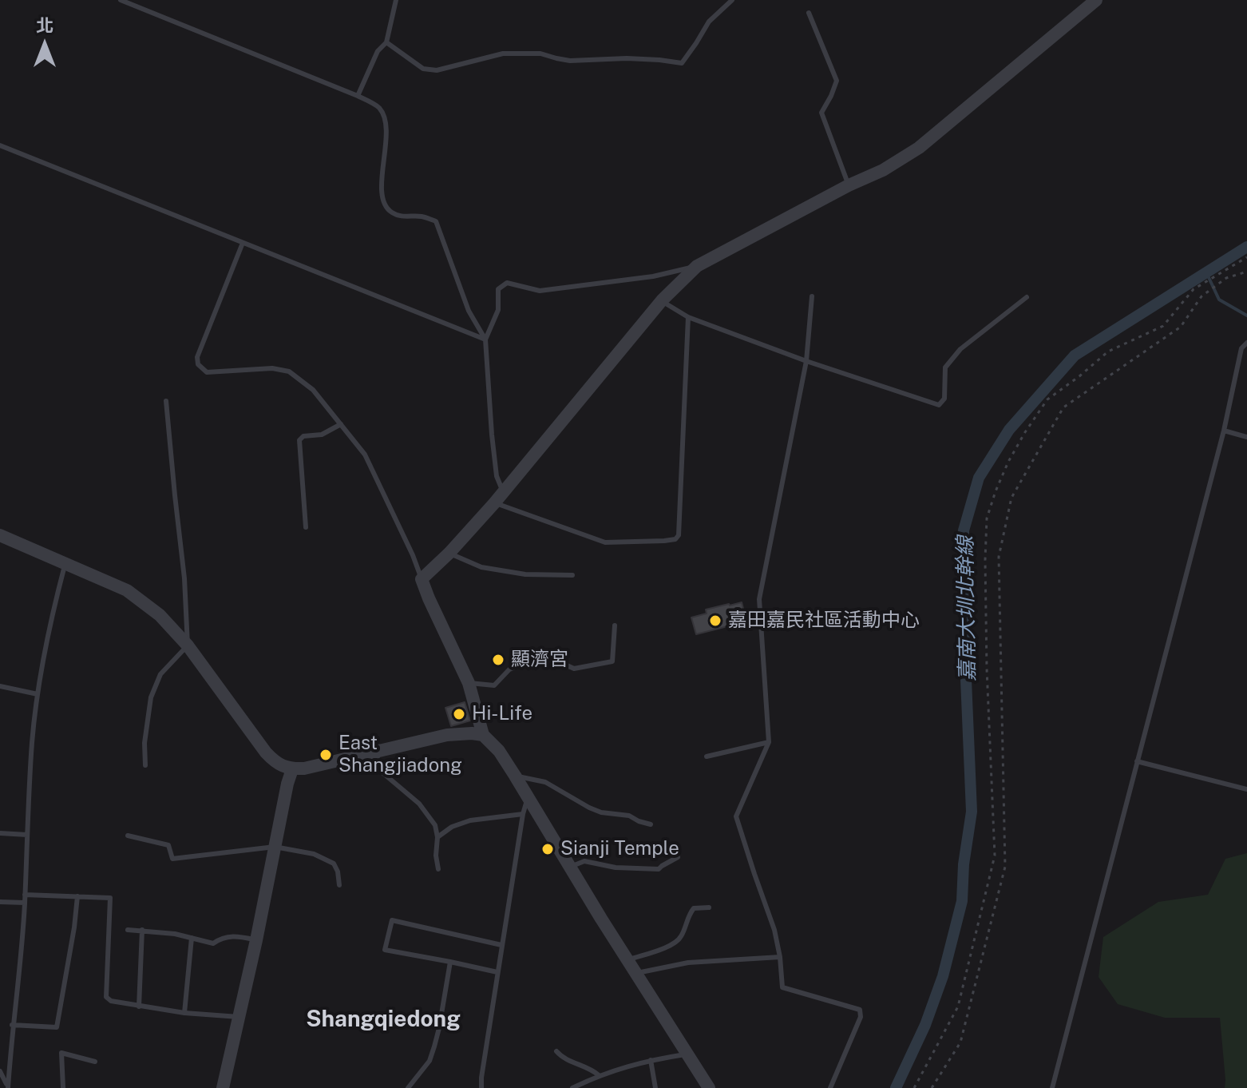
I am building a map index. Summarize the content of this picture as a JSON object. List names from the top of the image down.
{
  "districts": ["Shangqiedong"],
  "water": ["嘉南大圳北幹線"],
  "places": [
    "嘉田嘉民社區活動中心",
    "顯濟宮",
    "Hi-Life",
    "East Shangjiadong",
    "Sianji Temple"
  ],
  "north": "top"
}
